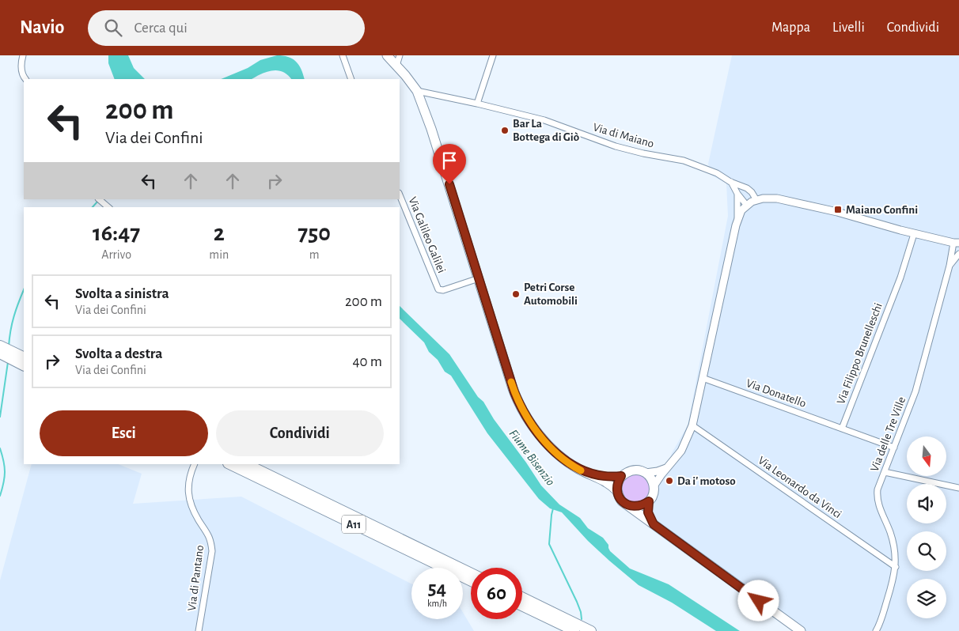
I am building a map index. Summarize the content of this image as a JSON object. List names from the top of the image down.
{
  "streets": {
    "highway": ["A11"],
    "street": [
      "Via di Maiano",
      "Via Galileo Galilei",
      "Via Filippo Brunelleschi",
      "Via Donatello",
      "Via delle Tre Ville",
      "Via Leonardo da Vinci",
      "Via di Pantano"
    ]
  },
  "crossings": [
    ["Via Filippo Brunelleschi", "Via Donatello"],
    ["Via delle Tre Ville", "Via Leonardo da Vinci"]
  ],
  "water": ["Fiume Bisenzio"],
  "places": {
    "other": ["Bar La Bottega di Giò", "Petri Corse Automobili", "Da i' motoso"],
    "transit": ["Maiano Confini"]
  },
  "north": "bottom",
  "page": {
    "header": "Navio",
    "search": "Cerca qui",
    "nav": ["Mappa", "Livelli", "Condividi"],
    "turn": ["200 m", "Via dei Confini"],
    "eta": [
      "16:47",
      "Arrivo",
      "2",
      "min",
      "750",
      "m"
    ],
    "list": [
      {
        "name": "Svolta a sinistra",
        "note": "Via dei Confini",
        "value": "200 m"
      },
      {
        "name": "Svolta a destra",
        "note": "Via dei Confini",
        "value": "40 m"
      }
    ],
    "buttons": ["Esci", "Condividi"],
    "speed": "54 km/h",
    "limit": "60"
  }
}
